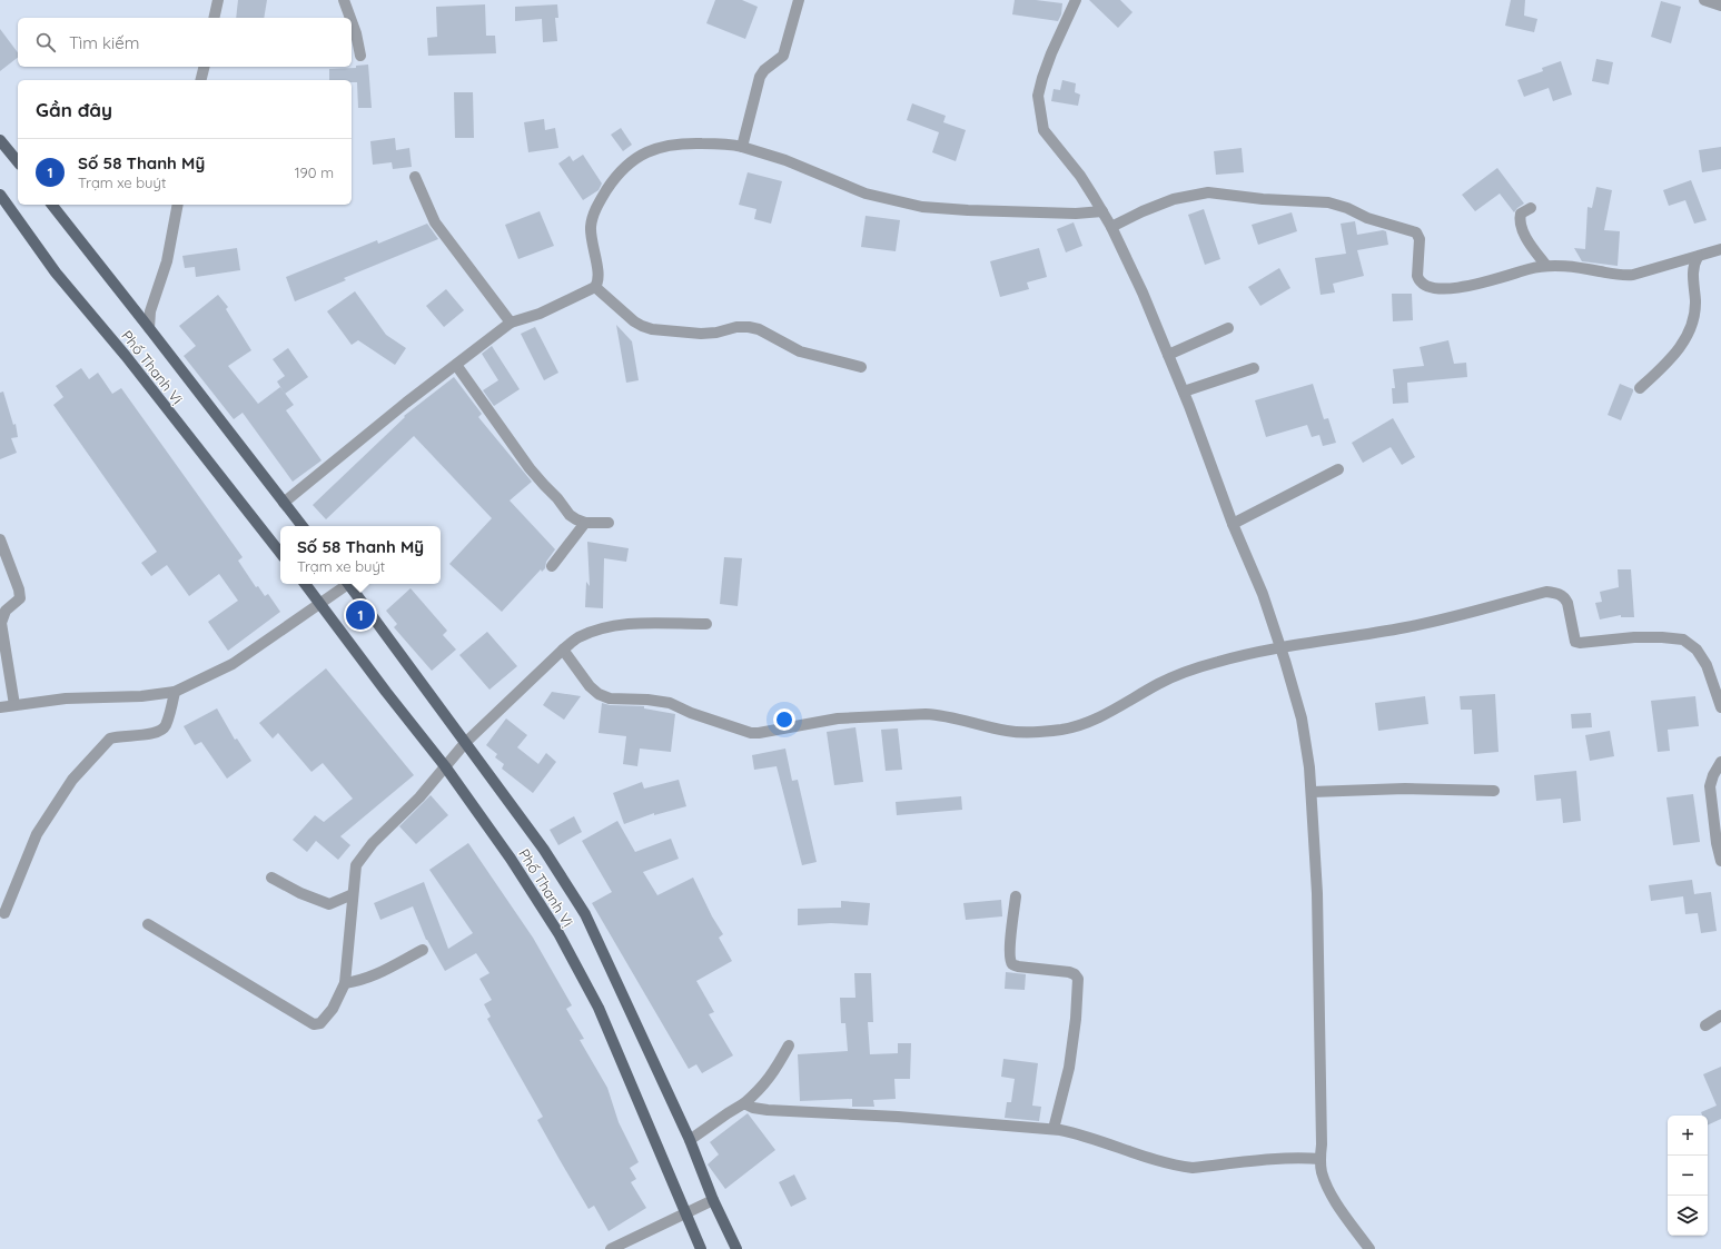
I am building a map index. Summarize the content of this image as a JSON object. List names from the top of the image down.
{
  "streets": {
    "main road": ["Phố Thanh Vị"]
  },
  "page": {
    "search": "Tìm kiếm",
    "heading": "Gần đây",
    "list": [
      {
        "mark": "1",
        "name": "Số 58 Thanh Mỹ",
        "note": "Trạm xe buýt",
        "value": "190 m"
      }
    ],
    "popup": ["Số 58 Thanh Mỹ", "Trạm xe buýt"],
    "pins": "1",
    "map_buttons": ["+", "−"]
  }
}
